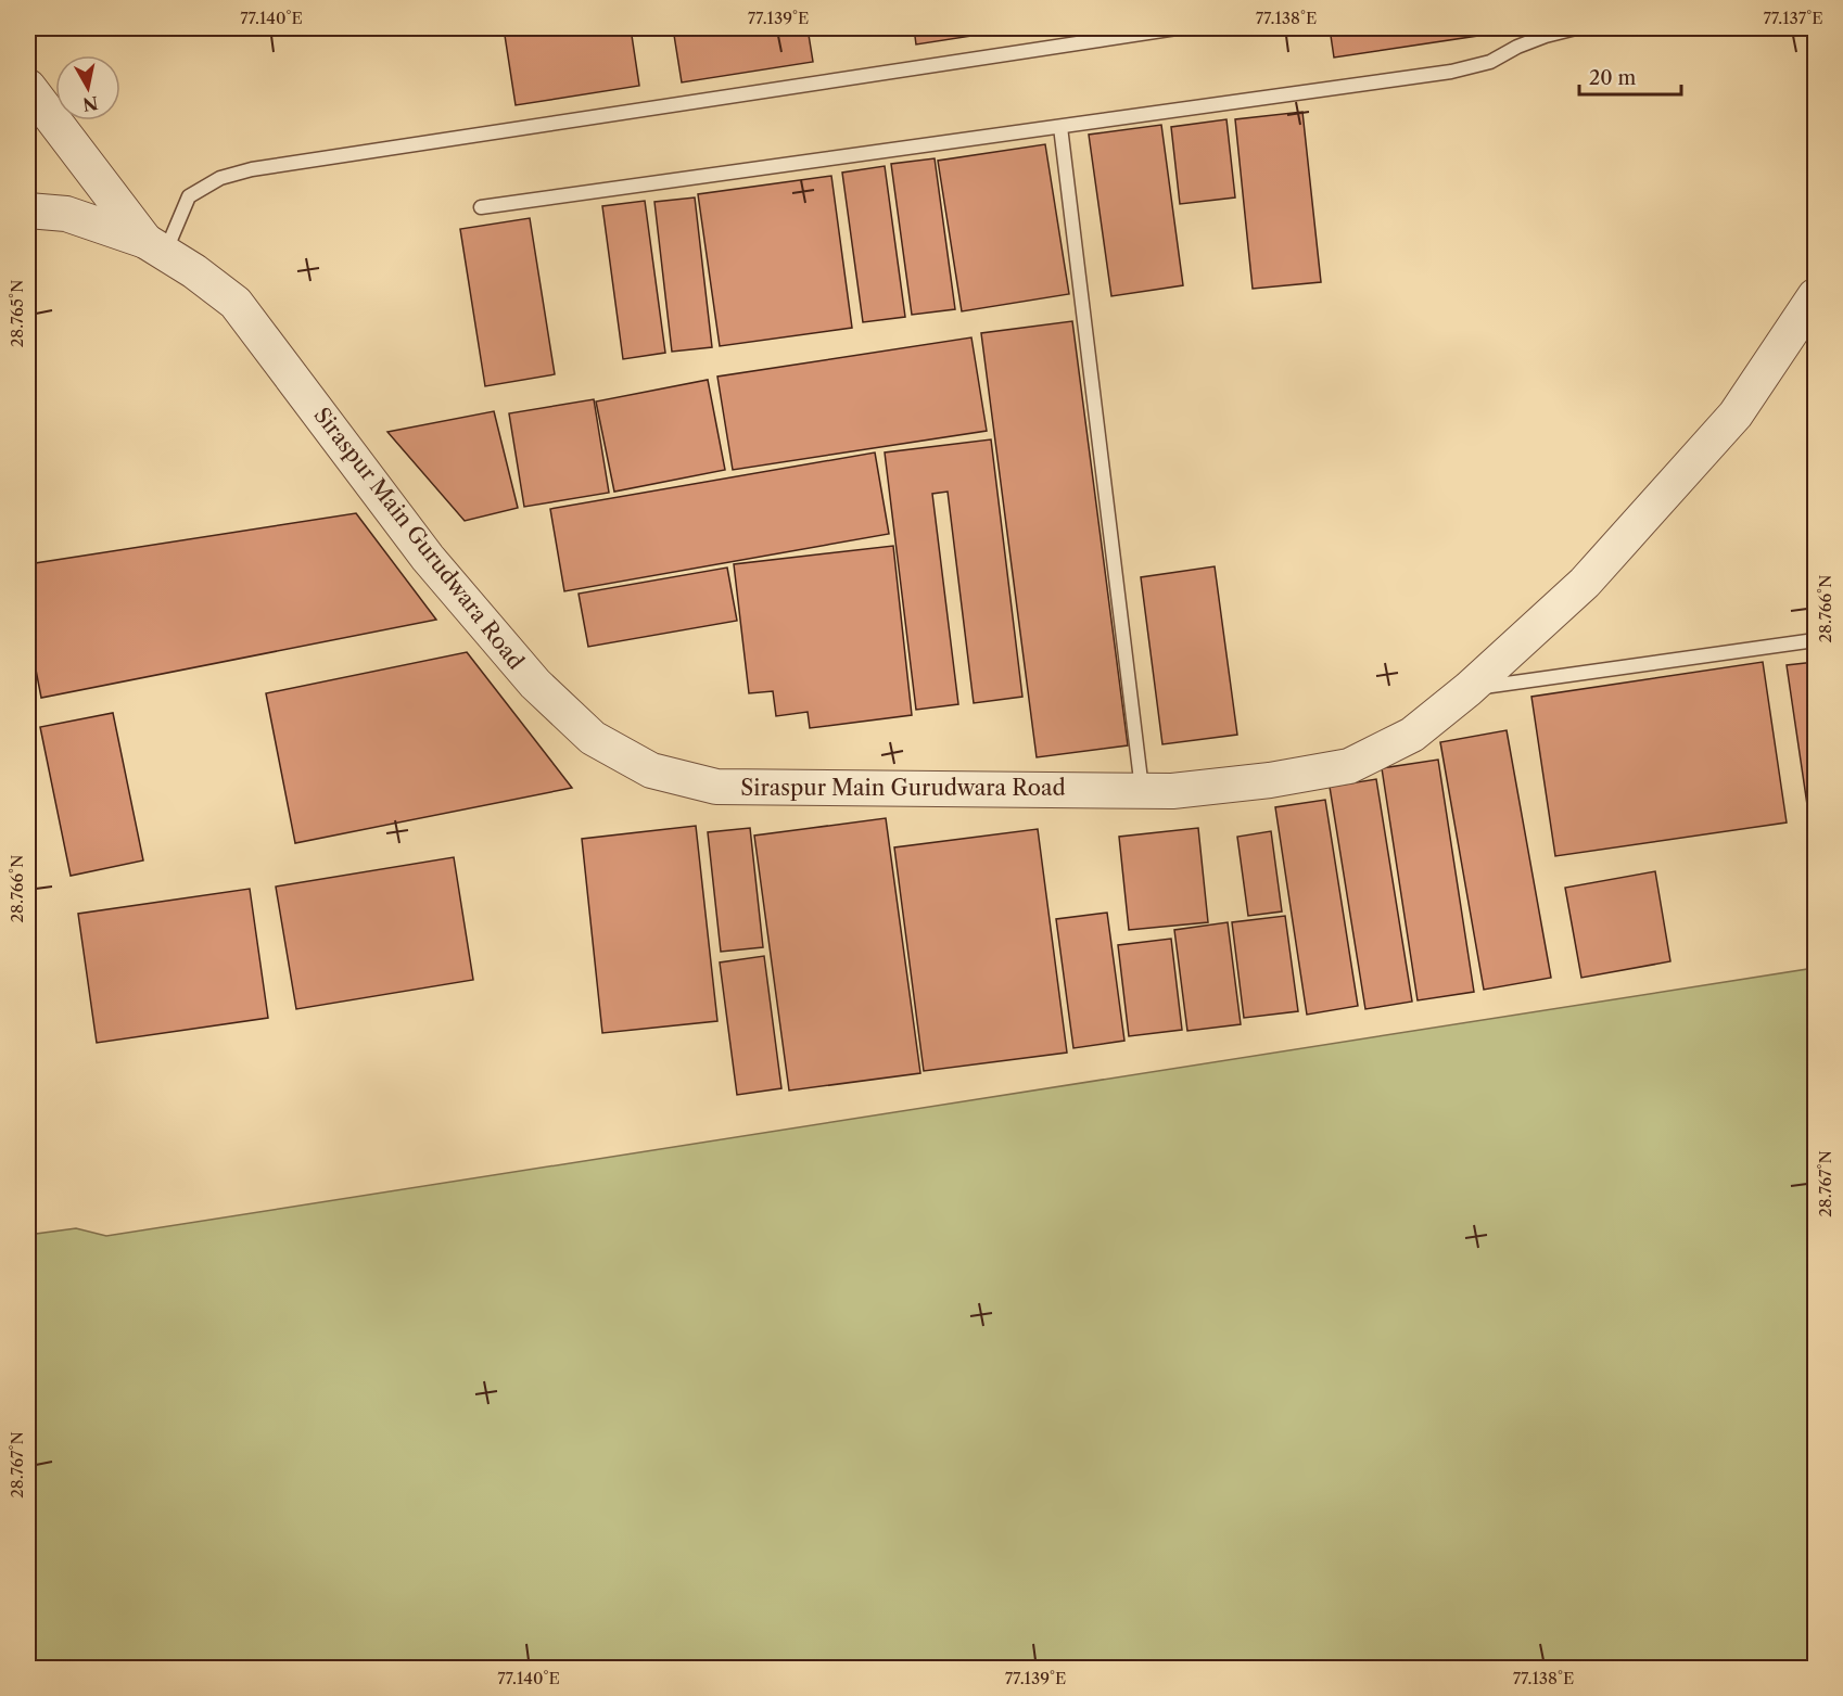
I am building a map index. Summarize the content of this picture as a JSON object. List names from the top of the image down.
{
  "streets": {
    "street": ["Siraspur Main Gurudwara Road"]
  },
  "scale_bar": "20 m",
  "north": "bottom",
  "coordinates": [
    "77.140°E",
    "77.139°E",
    "77.138°E",
    "77.137°E",
    "28.765°N",
    "28.766°N",
    "28.767°N"
  ]
}
